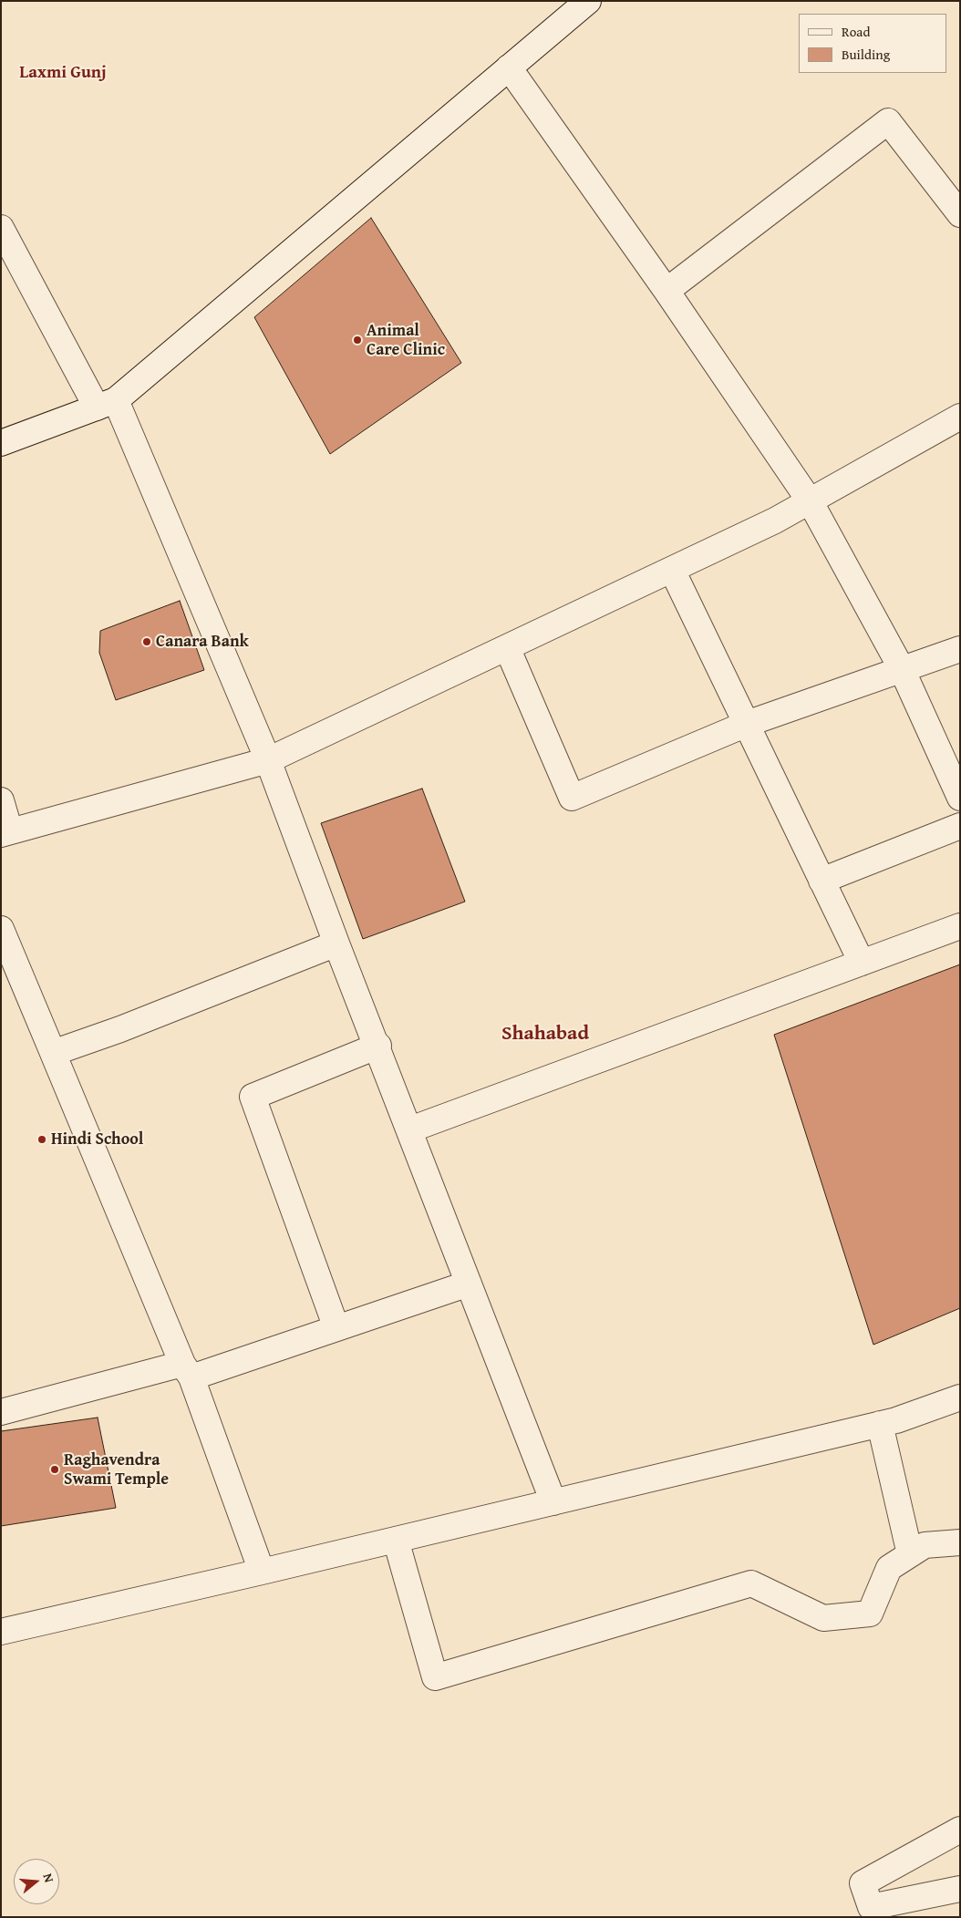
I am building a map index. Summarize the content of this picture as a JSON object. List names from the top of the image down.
{
  "districts": ["Laxmi Gunj", "Shahabad"],
  "places": [
    "Animal Care Clinic",
    "Canara Bank",
    "Hindi School",
    "Raghavendra Swami Temple"
  ],
  "legend": ["Road", "Building"],
  "north": "right"
}
